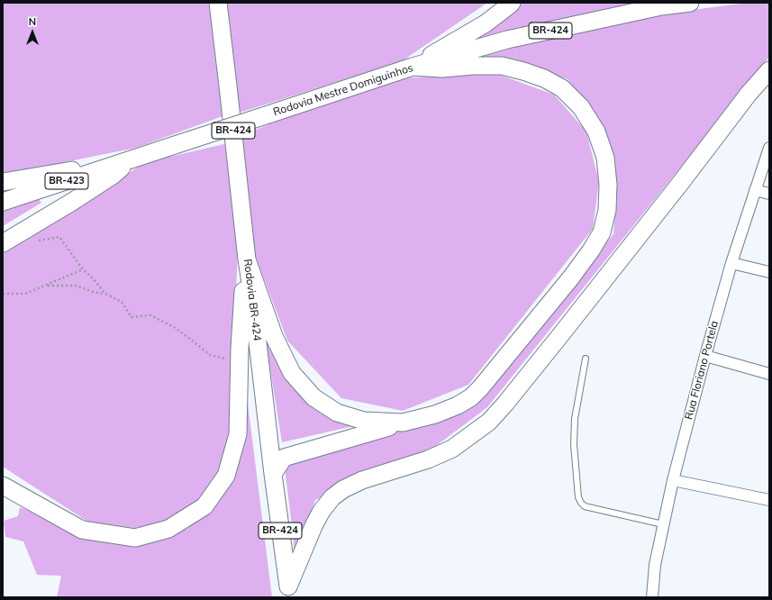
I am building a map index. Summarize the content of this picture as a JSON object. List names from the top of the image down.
{
  "streets": {
    "main road": [
      "BR-424",
      "Rodovia Mestre Domiguinhos",
      "BR-423",
      "Rodovia BR-424"
    ],
    "street": ["Rua Floriano Portela"]
  },
  "north": "top"
}
